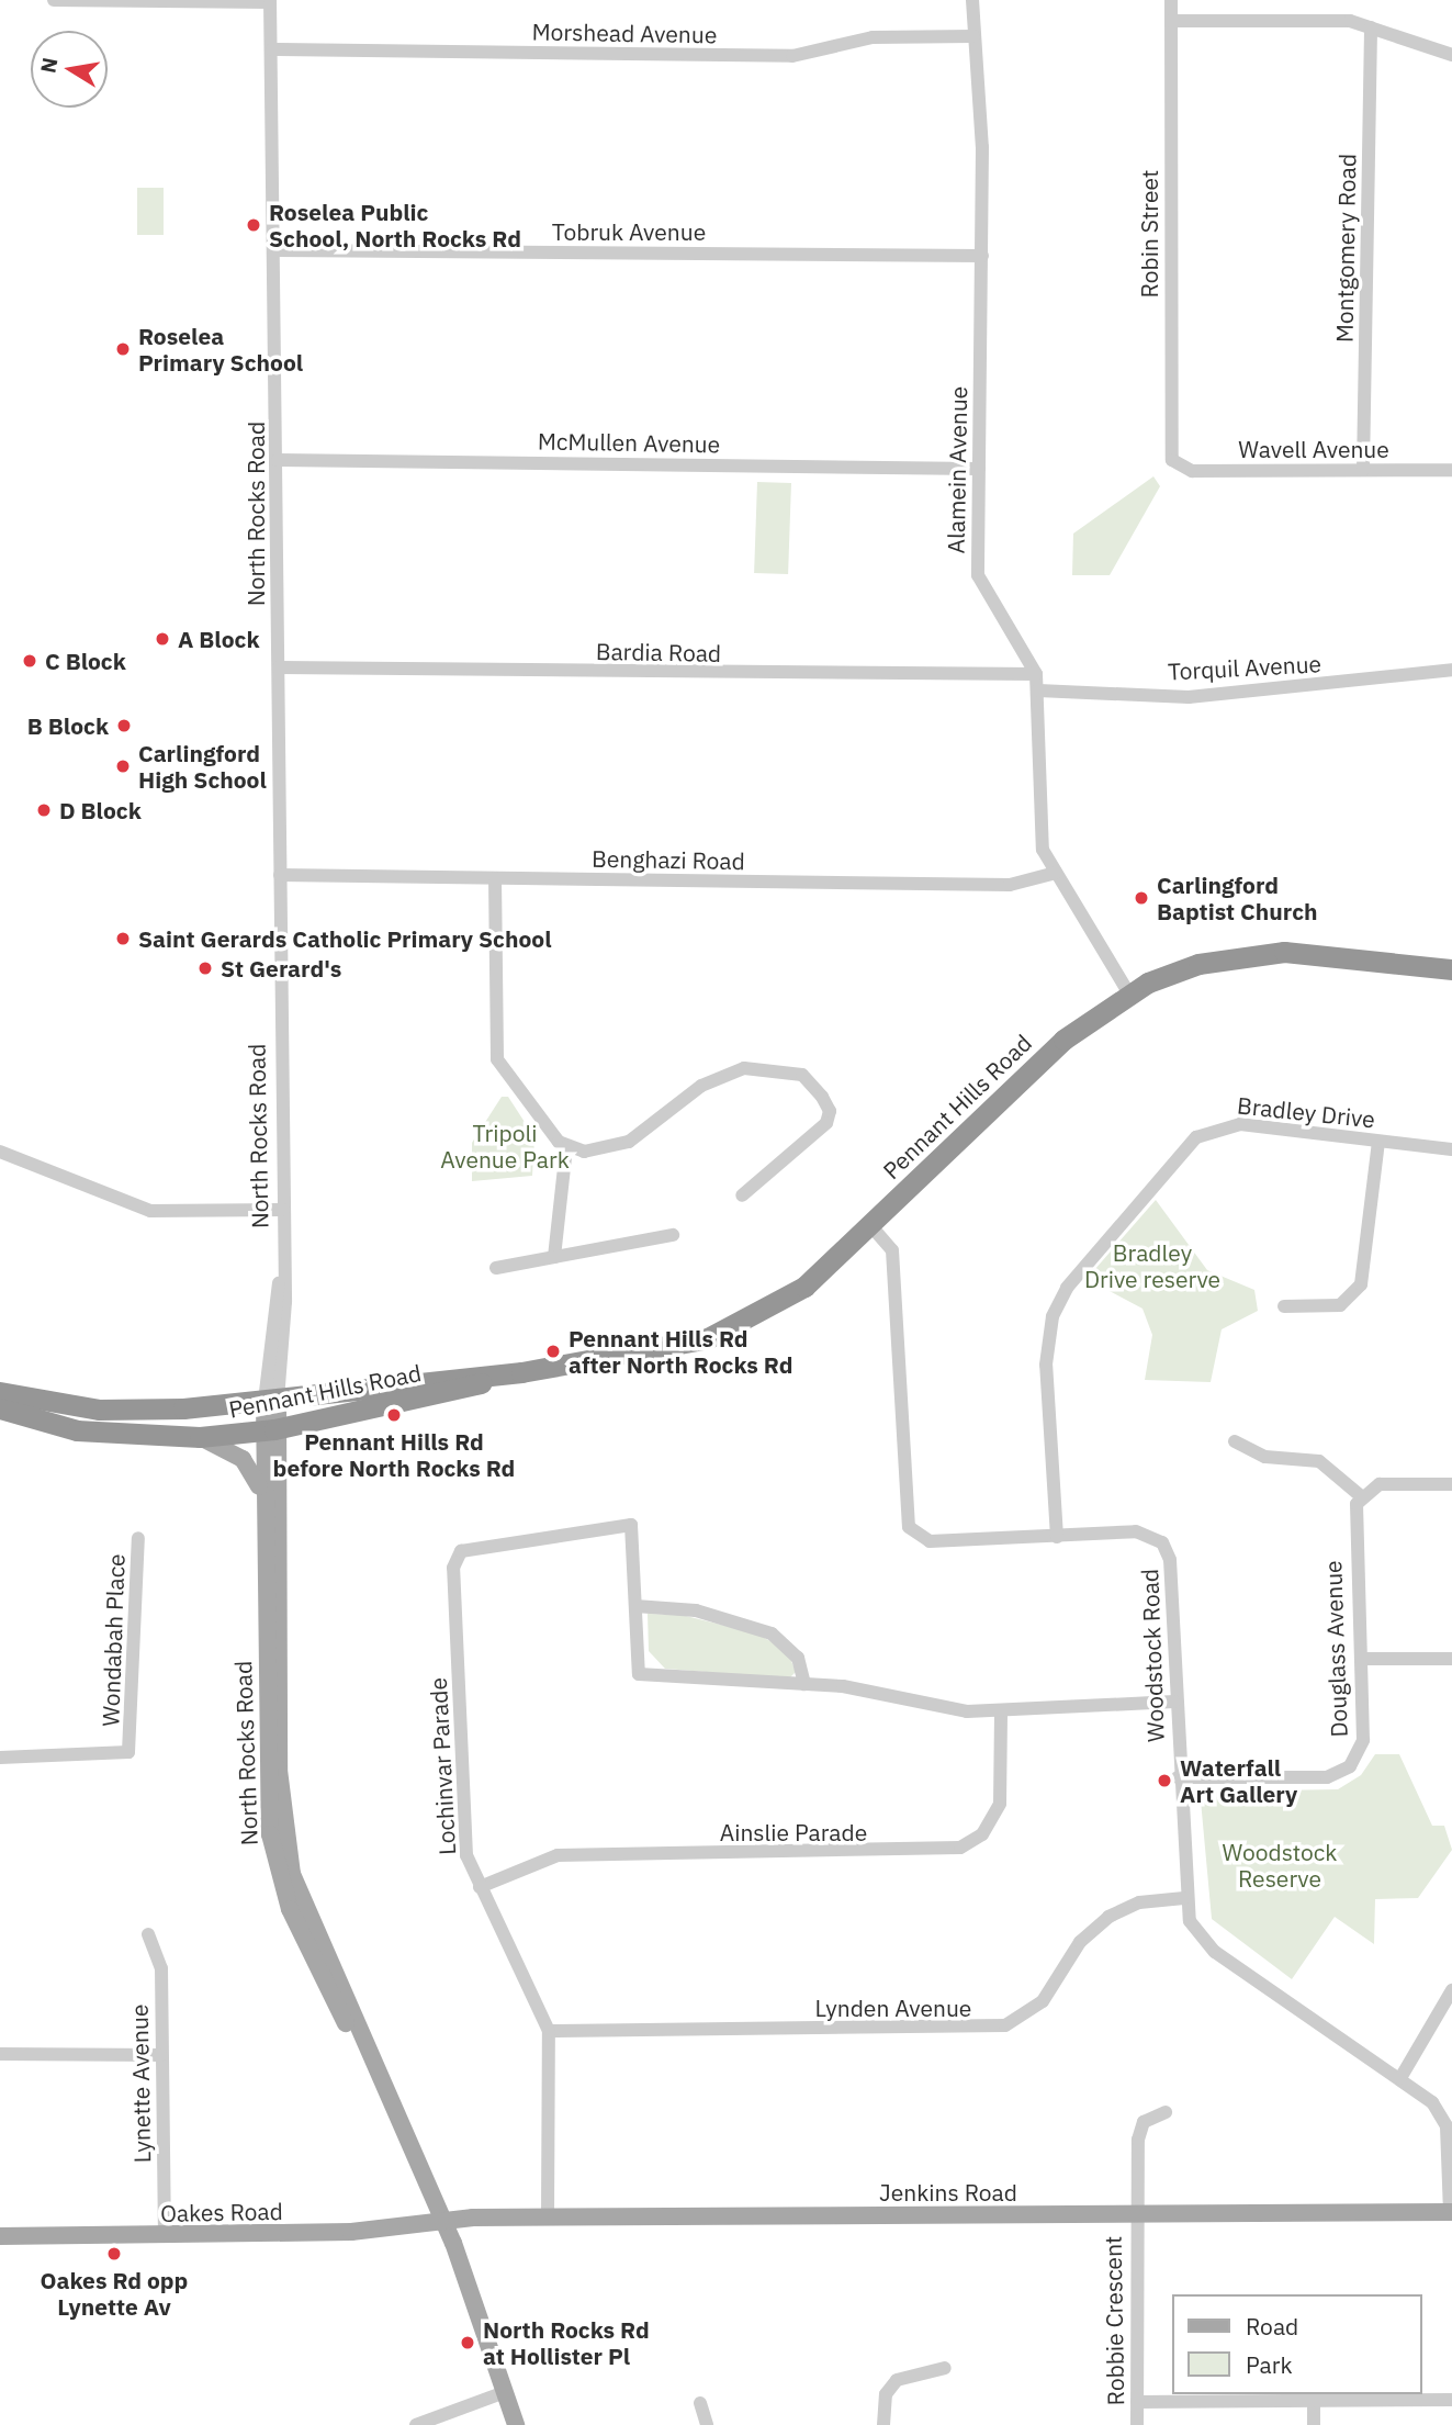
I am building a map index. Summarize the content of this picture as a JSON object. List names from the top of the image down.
{
  "streets": {
    "highway": ["Pennant Hills Road"],
    "main road": ["North Rocks Road", "Jenkins Road", "Oakes Road"],
    "street": [
      "Morshead Avenue",
      "Tobruk Avenue",
      "Robin Street",
      "Montgomery Road",
      "McMullen Avenue",
      "Wavell Avenue",
      "Alamein Avenue",
      "Bardia Road",
      "Torquil Avenue",
      "Benghazi Road",
      "Bradley Drive",
      "Wondabah Place",
      "Douglass Avenue",
      "Woodstock Road",
      "Lochinvar Parade",
      "Ainslie Parade",
      "Lynden Avenue",
      "Lynette Avenue",
      "Robbie Crescent"
    ]
  },
  "crossings": [
    ["Morshead Avenue", "Alamein Avenue"],
    ["Morshead Avenue", "North Rocks Road"],
    ["Tobruk Avenue", "Alamein Avenue"],
    ["Tobruk Avenue", "North Rocks Road"],
    ["Robin Street", "Wavell Avenue"],
    ["Montgomery Road", "Wavell Avenue"],
    ["McMullen Avenue", "Alamein Avenue"],
    ["McMullen Avenue", "North Rocks Road"],
    ["Alamein Avenue", "Bardia Road"],
    ["Alamein Avenue", "Torquil Avenue"],
    ["Alamein Avenue", "Benghazi Road"],
    ["Alamein Avenue", "Pennant Hills Road"],
    ["North Rocks Road", "Bardia Road"],
    ["North Rocks Road", "Benghazi Road"],
    ["North Rocks Road", "Pennant Hills Road"],
    ["North Rocks Road", "Jenkins Road"],
    ["North Rocks Road", "Oakes Road"],
    ["Pennant Hills Road", "Woodstock Road"],
    ["Bradley Drive", "Woodstock Road"],
    ["Douglass Avenue", "Woodstock Road"],
    ["Woodstock Road", "Lochinvar Parade"],
    ["Woodstock Road", "Lynden Avenue"],
    ["Woodstock Road", "Jenkins Road"],
    ["Lochinvar Parade", "Ainslie Parade"],
    ["Lochinvar Parade", "Lynden Avenue"],
    ["Lochinvar Parade", "Jenkins Road"],
    ["Lynette Avenue", "Oakes Road"],
    ["Jenkins Road", "Oakes Road"],
    ["Jenkins Road", "Robbie Crescent"]
  ],
  "parks": ["Tripoli Avenue Park", "Bradley Drive reserve", "Woodstock Reserve"],
  "places": [
    "Roselea Public School, North Rocks Rd",
    "Roselea Primary School",
    "A Block",
    "C Block",
    "B Block",
    "Carlingford High School",
    "D Block",
    "Carlingford Baptist Church",
    "Saint Gerards Catholic Primary School",
    "St Gerard's",
    "Pennant Hills Rd after North Rocks Rd",
    "Pennant Hills Rd before North Rocks Rd",
    "Waterfall Art Gallery",
    "Oakes Rd opp Lynette Av",
    "North Rocks Rd at Hollister Pl"
  ],
  "legend": ["Road", "Park"],
  "north": "left"
}
